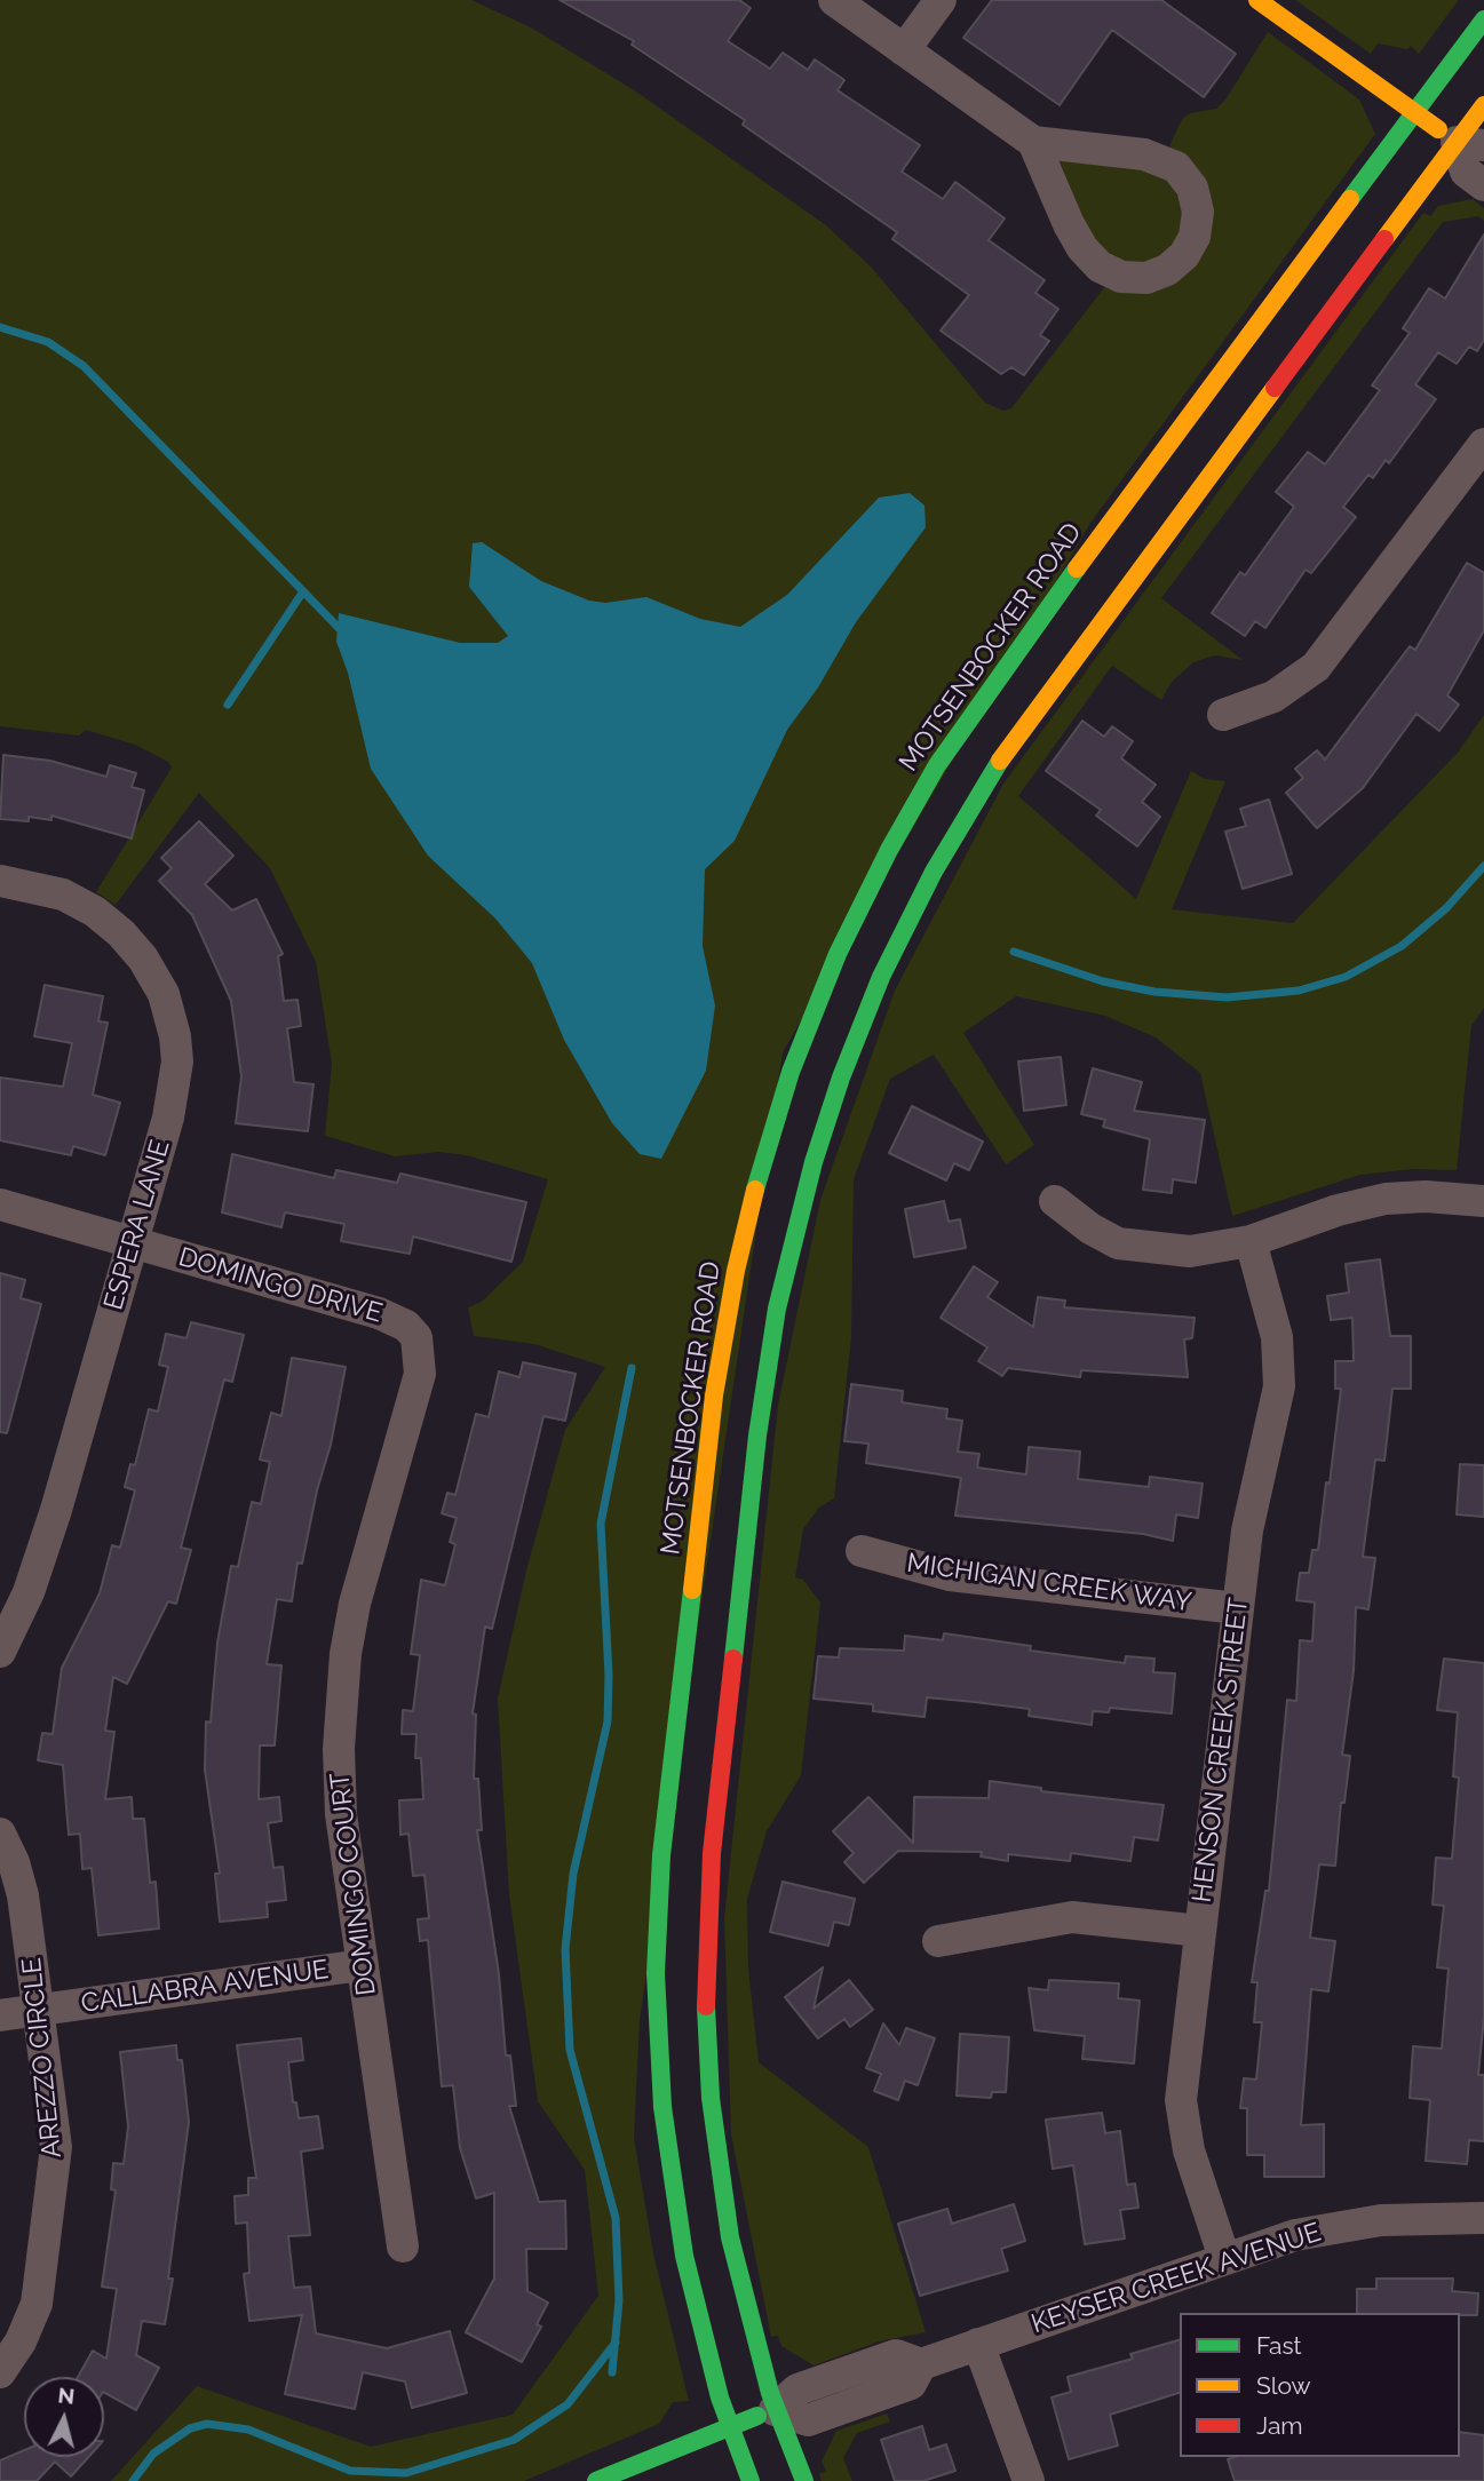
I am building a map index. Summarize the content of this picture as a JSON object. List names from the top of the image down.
{
  "streets": {
    "main road": ["MOTSENBOCKER ROAD", "KEYSER CREEK AVENUE"],
    "street": [
      "ESPERA LANE",
      "DOMINGO DRIVE",
      "MICHIGAN CREEK WAY",
      "HENSON CREEK STREET",
      "DOMINGO COURT",
      "CALLABRA AVENUE",
      "AREZZO CIRCLE"
    ]
  },
  "crossings": [
    ["MOTSENBOCKER ROAD", "KEYSER CREEK AVENUE"],
    ["ESPERA LANE", "DOMINGO DRIVE"],
    ["DOMINGO DRIVE", "DOMINGO COURT"],
    ["MICHIGAN CREEK WAY", "HENSON CREEK STREET"],
    ["HENSON CREEK STREET", "KEYSER CREEK AVENUE"],
    ["DOMINGO COURT", "CALLABRA AVENUE"],
    ["CALLABRA AVENUE", "AREZZO CIRCLE"]
  ],
  "legend": ["Fast", "Slow", "Jam"],
  "north": "top"
}
